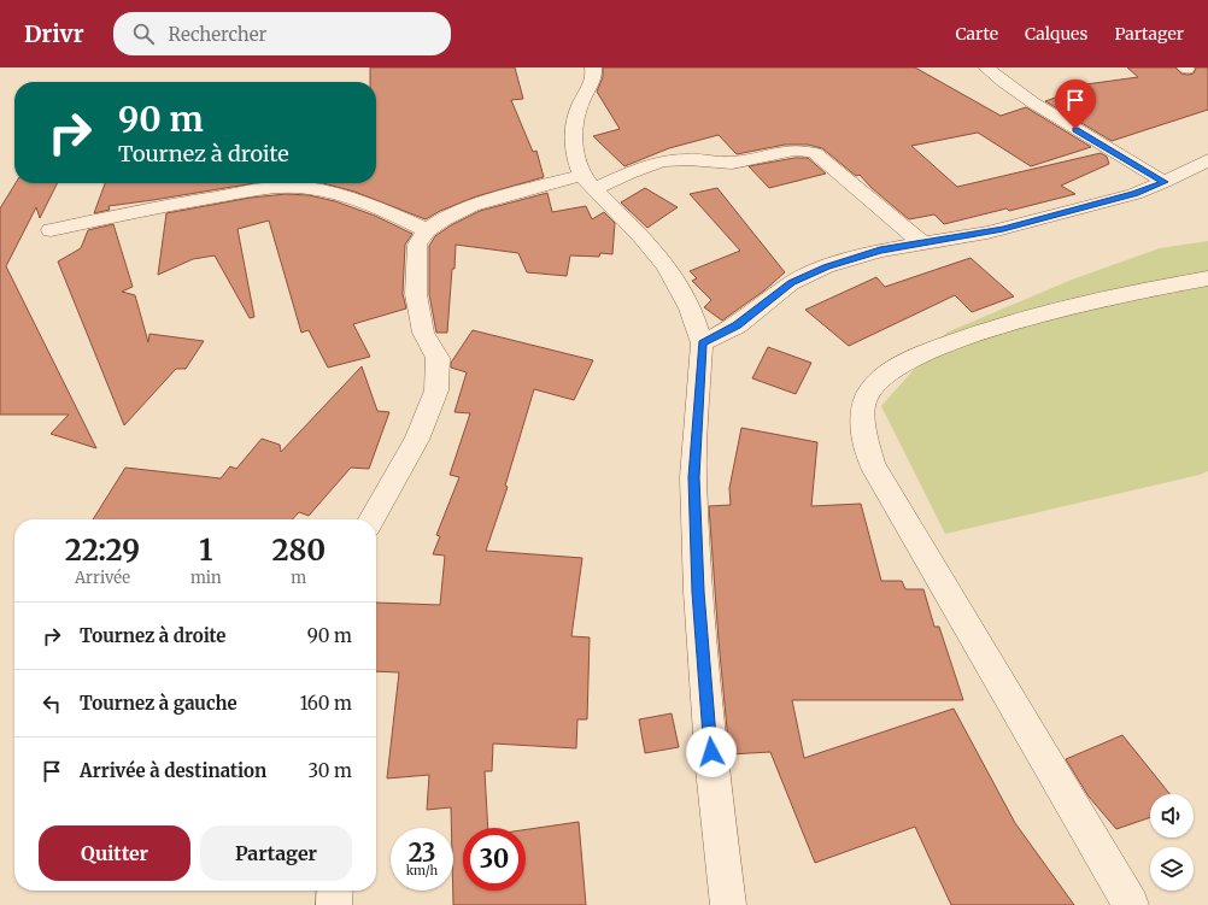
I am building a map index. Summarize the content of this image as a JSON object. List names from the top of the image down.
{
  "page": {
    "header": "Drivr",
    "search": "Rechercher",
    "nav": ["Carte", "Calques", "Partager"],
    "turn": ["90 m", "Tournez à droite"],
    "eta": [
      "22:29",
      "Arrivée",
      "1",
      "min",
      "280",
      "m"
    ],
    "list": [
      {
        "name": "Tournez à droite",
        "value": "90 m"
      },
      {
        "name": "Tournez à gauche",
        "value": "160 m"
      },
      {
        "name": "Arrivée à destination",
        "value": "30 m"
      }
    ],
    "buttons": ["Quitter", "Partager"],
    "speed": "23 km/h",
    "limit": "30"
  }
}
